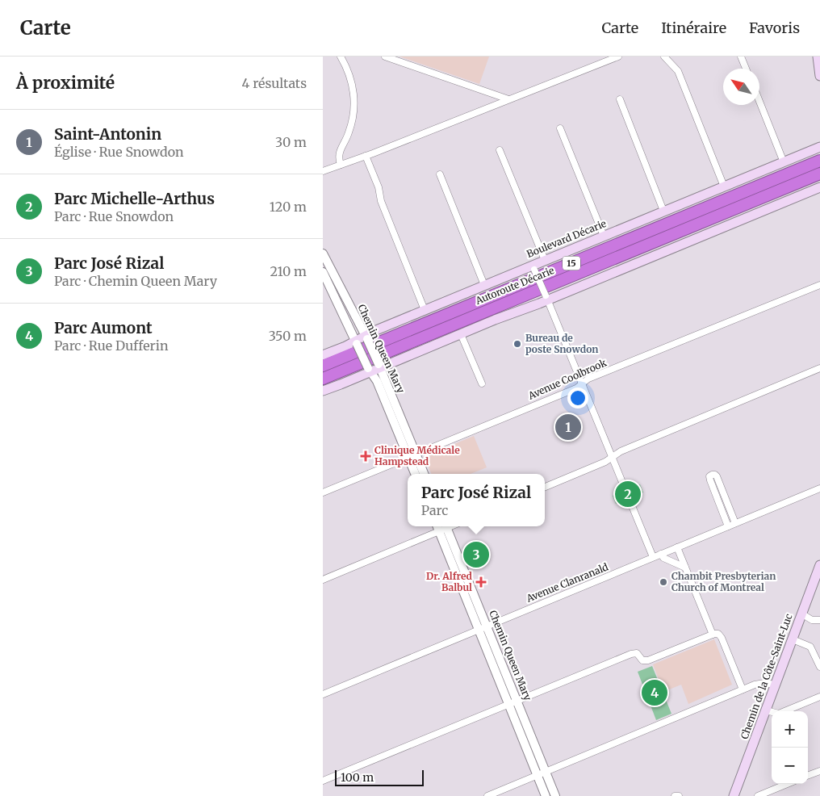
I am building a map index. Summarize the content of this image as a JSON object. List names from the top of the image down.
{
  "streets": {
    "highway": ["15", "Autoroute Décarie"],
    "main road": ["Boulevard Décarie", "Chemin de la Côte-Saint-Luc"],
    "street": ["Chemin Queen Mary", "Avenue Coolbrook", "Avenue Clanranald"]
  },
  "crossings": [
    ["Boulevard Décarie", "Chemin Queen Mary"],
    ["Chemin Queen Mary", "Avenue Coolbrook"],
    ["Chemin Queen Mary", "Avenue Clanranald"]
  ],
  "places": {
    "other": ["Bureau de poste Snowdon", "Chambit Presbyterian Church of Montreal"],
    "health": ["Clinique Médicale Hampstead", "Dr. Alfred Balbul"]
  },
  "scale_bar": "100 m",
  "north": "top left",
  "page": {
    "header": "Carte",
    "nav": ["Carte", "Itinéraire", "Favoris"],
    "heading": ["À proximité", "4 résultats"],
    "list": [
      {
        "mark": "1",
        "name": "Saint-Antonin",
        "note": "Église · Rue Snowdon",
        "value": "30 m"
      },
      {
        "mark": "2",
        "name": "Parc Michelle-Arthus",
        "note": "Parc · Rue Snowdon",
        "value": "120 m"
      },
      {
        "mark": "3",
        "name": "Parc José Rizal",
        "note": "Parc · Chemin Queen Mary",
        "value": "210 m"
      },
      {
        "mark": "4",
        "name": "Parc Aumont",
        "note": "Parc · Rue Dufferin",
        "value": "350 m"
      }
    ],
    "pins": [
      "1",
      "2",
      "3",
      "4"
    ],
    "popup": ["Parc José Rizal", "Parc"],
    "map_buttons": ["+", "−"],
    "scale": "100 m"
  }
}
